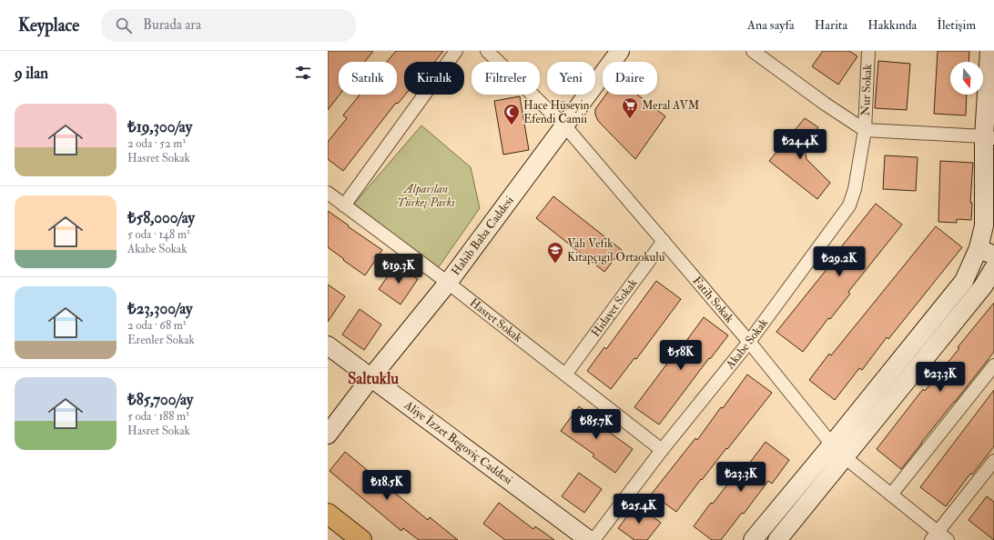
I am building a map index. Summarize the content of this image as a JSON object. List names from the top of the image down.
{
  "streets": {
    "street": [
      "Nur Sokak",
      "Habib Baba Caddesi",
      "Fatih Sokak",
      "Hidayet Sokak",
      "Hasret Sokak",
      "Akabe Sokak",
      "Aliye İzzet Begoviç Caddesi"
    ]
  },
  "crossings": [
    ["Nur Sokak", "Akabe Sokak"],
    ["Habib Baba Caddesi", "Fatih Sokak"],
    ["Habib Baba Caddesi", "Hasret Sokak"],
    ["Habib Baba Caddesi", "Aliye İzzet Begoviç Caddesi"],
    ["Fatih Sokak", "Hidayet Sokak"],
    ["Fatih Sokak", "Akabe Sokak"],
    ["Hidayet Sokak", "Hasret Sokak"],
    ["Hasret Sokak", "Akabe Sokak"]
  ],
  "districts": ["Saltuklu"],
  "parks": ["Alparslan Türkeş Parkı"],
  "places": {
    "supermarket": ["Meral AVM"],
    "mosque": ["Hace Hüseyin Efendi Camii"],
    "school or university": ["Vali Vefik Kitapçıgil Ortaokulu"]
  },
  "north": "bottom",
  "page": {
    "header": "Keyplace",
    "search": "Burada ara",
    "nav": [
      "Ana sayfa",
      "Harita",
      "Hakkında",
      "İletişim"
    ],
    "heading": "9 ilan",
    "chip": [
      "Satılık",
      "Kiralık",
      "Filtreler",
      "Yeni",
      "Daire"
    ],
    "list": [
      {
        "name": "₺19,300/ay",
        "note": "2 oda · 52 m² · Hasret Sokak"
      },
      {
        "name": "₺58,000/ay",
        "note": "5 oda · 148 m² · Akabe Sokak"
      },
      {
        "name": "₺23,300/ay",
        "note": "2 oda · 68 m² · Erenler Sokak"
      },
      {
        "name": "₺85,700/ay",
        "note": "5 oda · 188 m² · Hasret Sokak"
      }
    ],
    "price": [
      "₺24.4K",
      "₺29.2K",
      "₺19.3K",
      "₺58K",
      "₺23.3K",
      "₺85.7K",
      "₺23.3K",
      "₺18.5K",
      "₺25.4K"
    ]
  }
}
